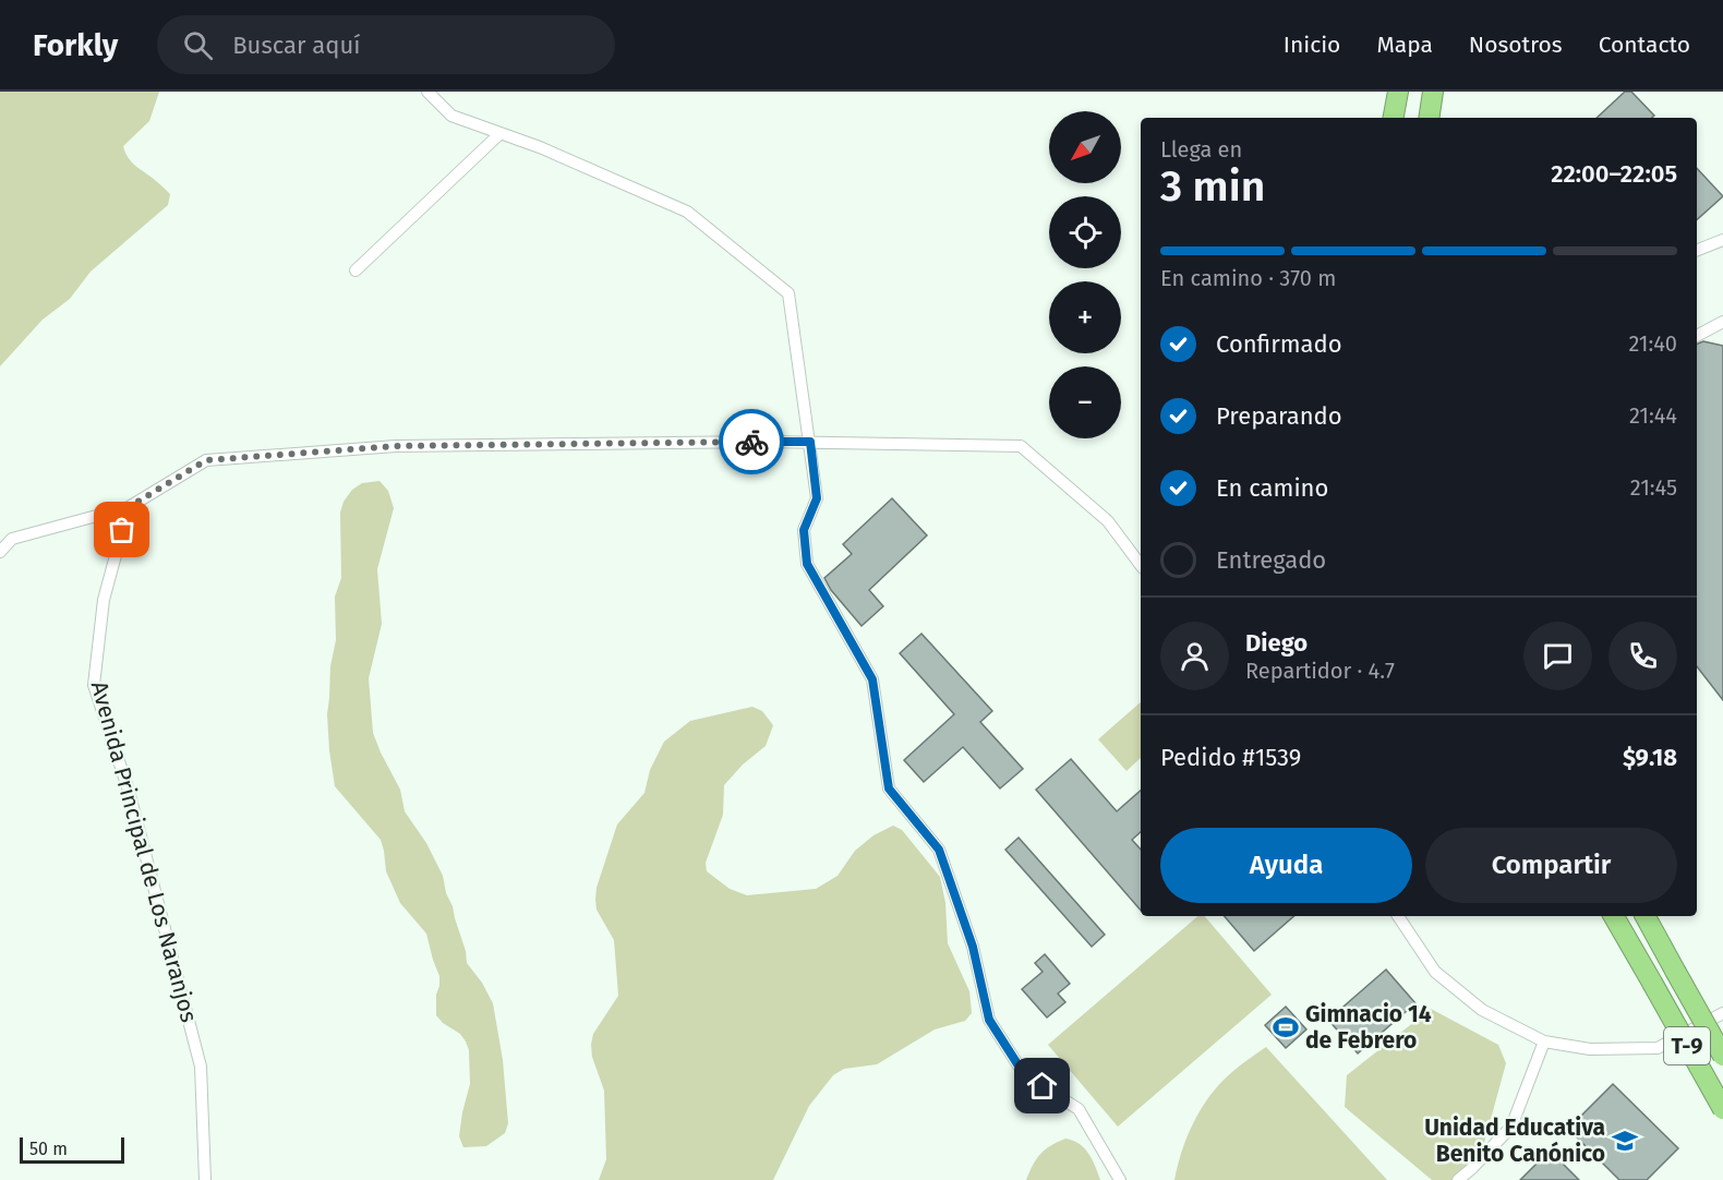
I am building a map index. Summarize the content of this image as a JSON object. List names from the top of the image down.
{
  "streets": {
    "highway": ["T-9"],
    "street": ["Avenida Principal de Los Naranjos"]
  },
  "places": {
    "sports": ["Gimnacio 14 de Febrero"],
    "school or university": ["Unidad Educativa Benito Canónico"]
  },
  "scale_bar": "50 m",
  "north": "bottom left",
  "page": {
    "header": "Forkly",
    "search": "Buscar aquí",
    "nav": [
      "Inicio",
      "Mapa",
      "Nosotros",
      "Contacto"
    ],
    "map_buttons": ["+", "−"],
    "heading": ["3 min", "Llega en", "22:00–22:05"],
    "panel": [
      "Diego",
      "Repartidor · 4.7",
      "Pedido #1539",
      "$9.18"
    ],
    "bar": "En camino · 370 m",
    "list": [
      ["Confirmado", "21:40"],
      ["Preparando", "21:44"],
      ["En camino", "21:45"],
      "Entregado"
    ],
    "buttons": ["Ayuda", "Compartir"],
    "scale": "50 m"
  }
}
